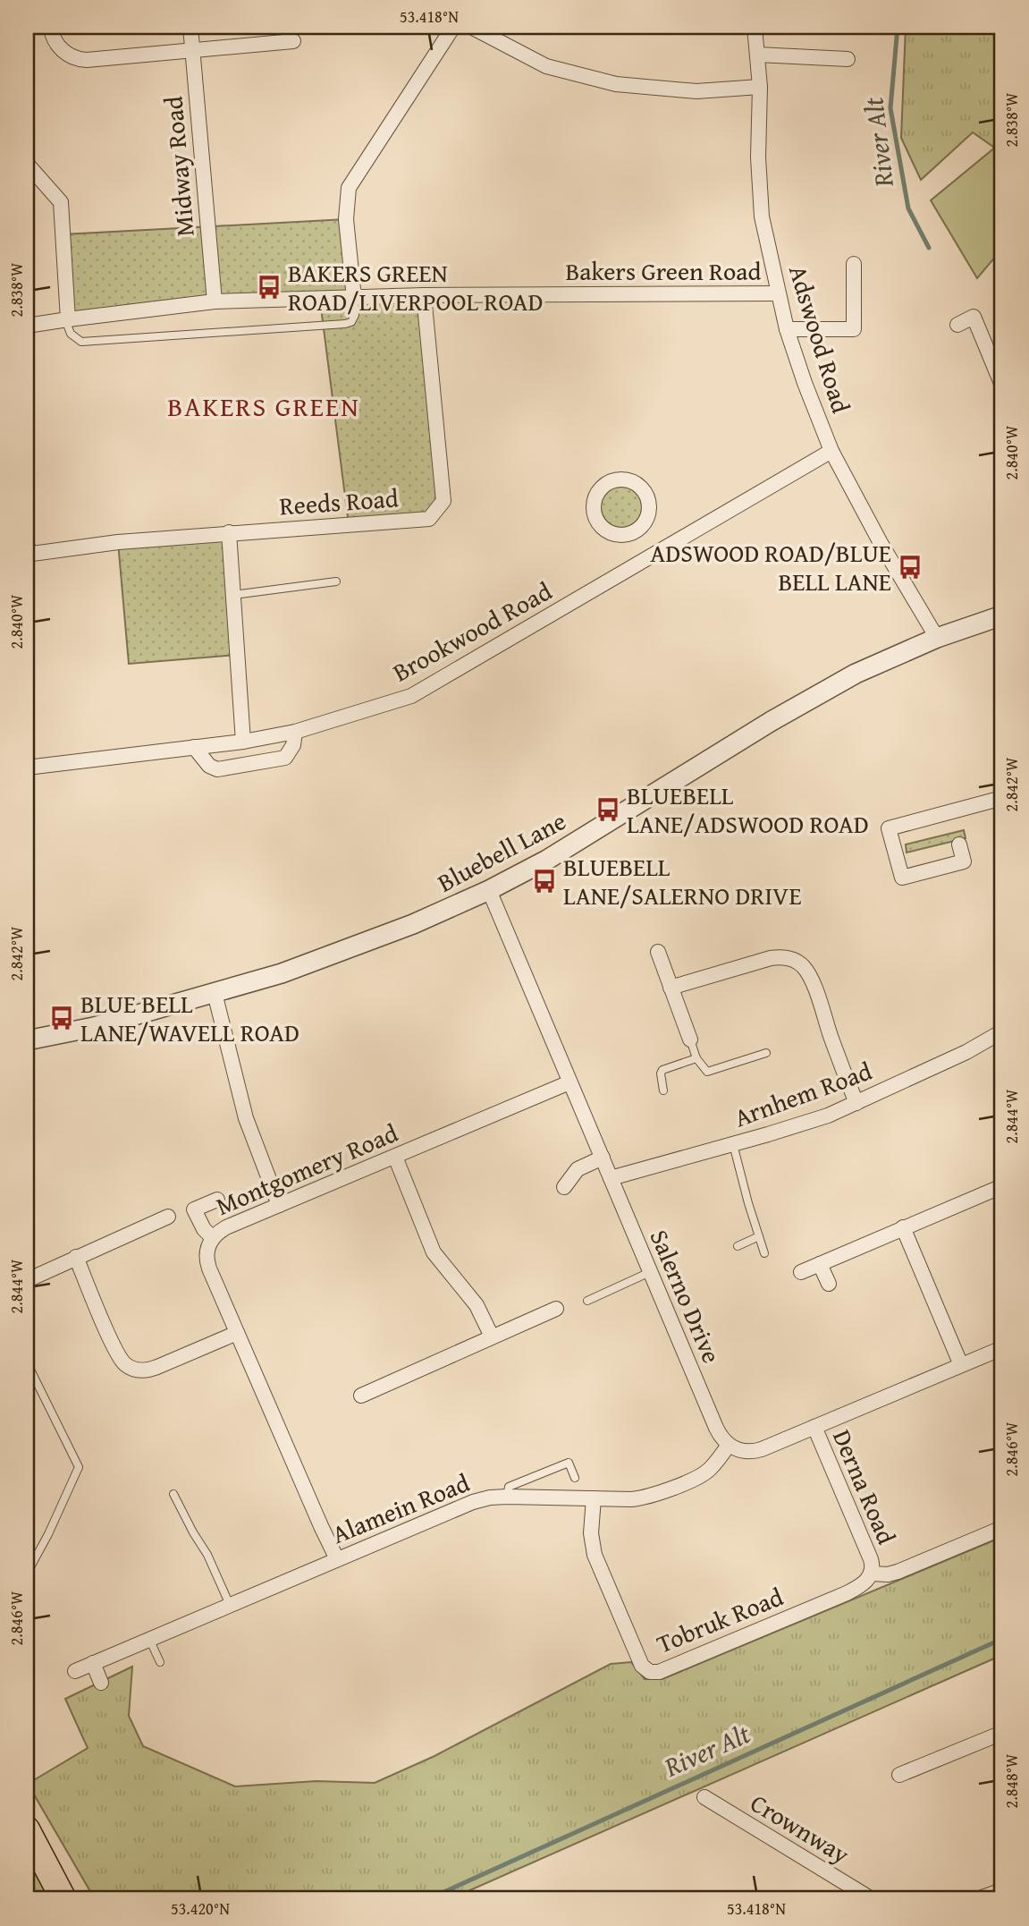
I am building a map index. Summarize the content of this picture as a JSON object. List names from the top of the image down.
{
  "streets": {
    "street": [
      "Midway Road",
      "Bakers Green Road",
      "Adswood Road",
      "Reeds Road",
      "Brookwood Road",
      "Bluebell Lane",
      "Arnhem Road",
      "Montgomery Road",
      "Salerno Drive",
      "Derna Road",
      "Alamein Road",
      "Tobruk Road",
      "Crownway"
    ]
  },
  "crossings": [
    ["Midway Road", "Bakers Green Road"],
    ["Bakers Green Road", "Adswood Road"],
    ["Bakers Green Road", "Reeds Road"],
    ["Adswood Road", "Brookwood Road"],
    ["Adswood Road", "Bluebell Lane"],
    ["Bluebell Lane", "Salerno Drive"],
    ["Arnhem Road", "Salerno Drive"],
    ["Montgomery Road", "Salerno Drive"],
    ["Montgomery Road", "Alamein Road"],
    ["Salerno Drive", "Alamein Road"],
    ["Derna Road", "Tobruk Road"],
    ["Alamein Road", "Tobruk Road"]
  ],
  "districts": ["BAKERS GREEN"],
  "water": ["River Alt"],
  "places": {
    "bus stop": [
      "BAKERS GREEN ROAD/LIVERPOOL ROAD",
      "ADSWOOD ROAD/BLUE BELL LANE",
      "BLUEBELL LANE/ADSWOOD ROAD",
      "BLUEBELL LANE/SALERNO DRIVE",
      "BLUE BELL LANE/WAVELL ROAD"
    ]
  },
  "coordinates": [
    "53.418°N",
    "2.838°W",
    "2.840°W",
    "2.842°W",
    "2.844°W",
    "2.846°W",
    "2.848°W",
    "53.420°N"
  ]
}
